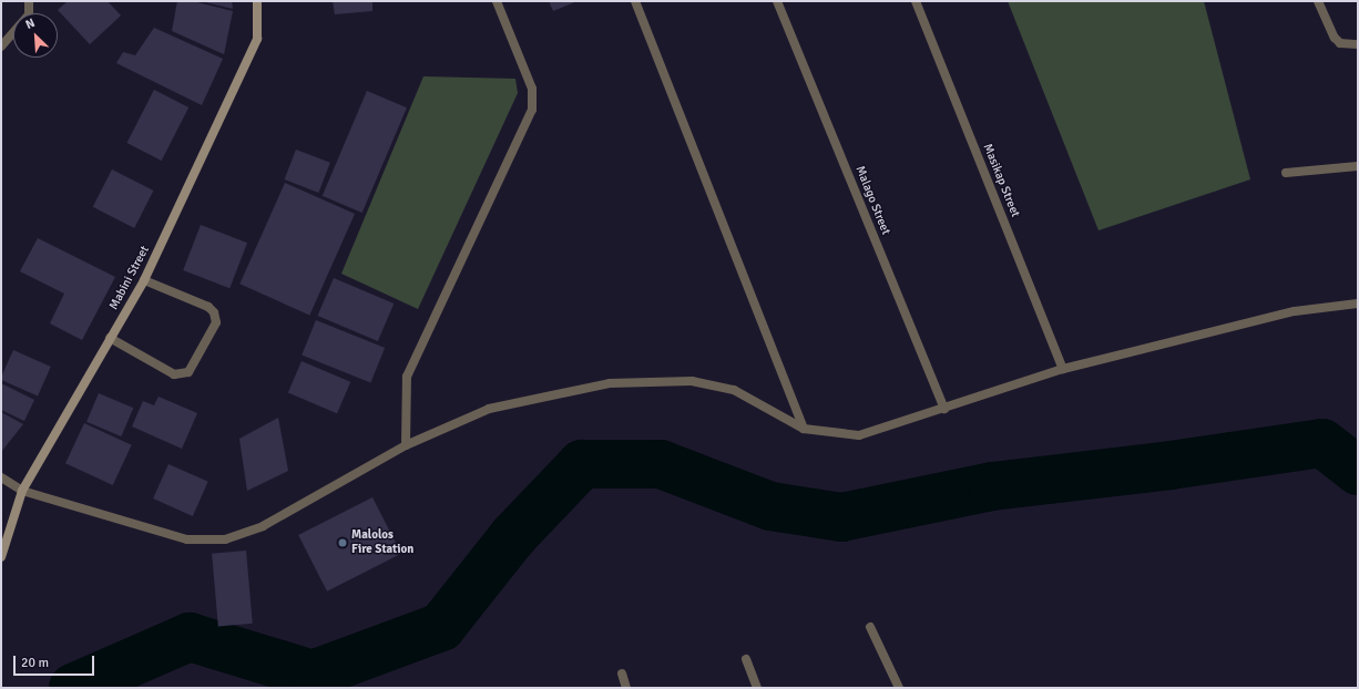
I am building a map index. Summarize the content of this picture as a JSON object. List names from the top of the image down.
{
  "streets": {
    "main road": ["Mabini Street"],
    "street": ["Masikap Street", "Malago Street"]
  },
  "places": ["Malolos Fire Station"],
  "scale_bar": "20 m",
  "north": "top left"
}
